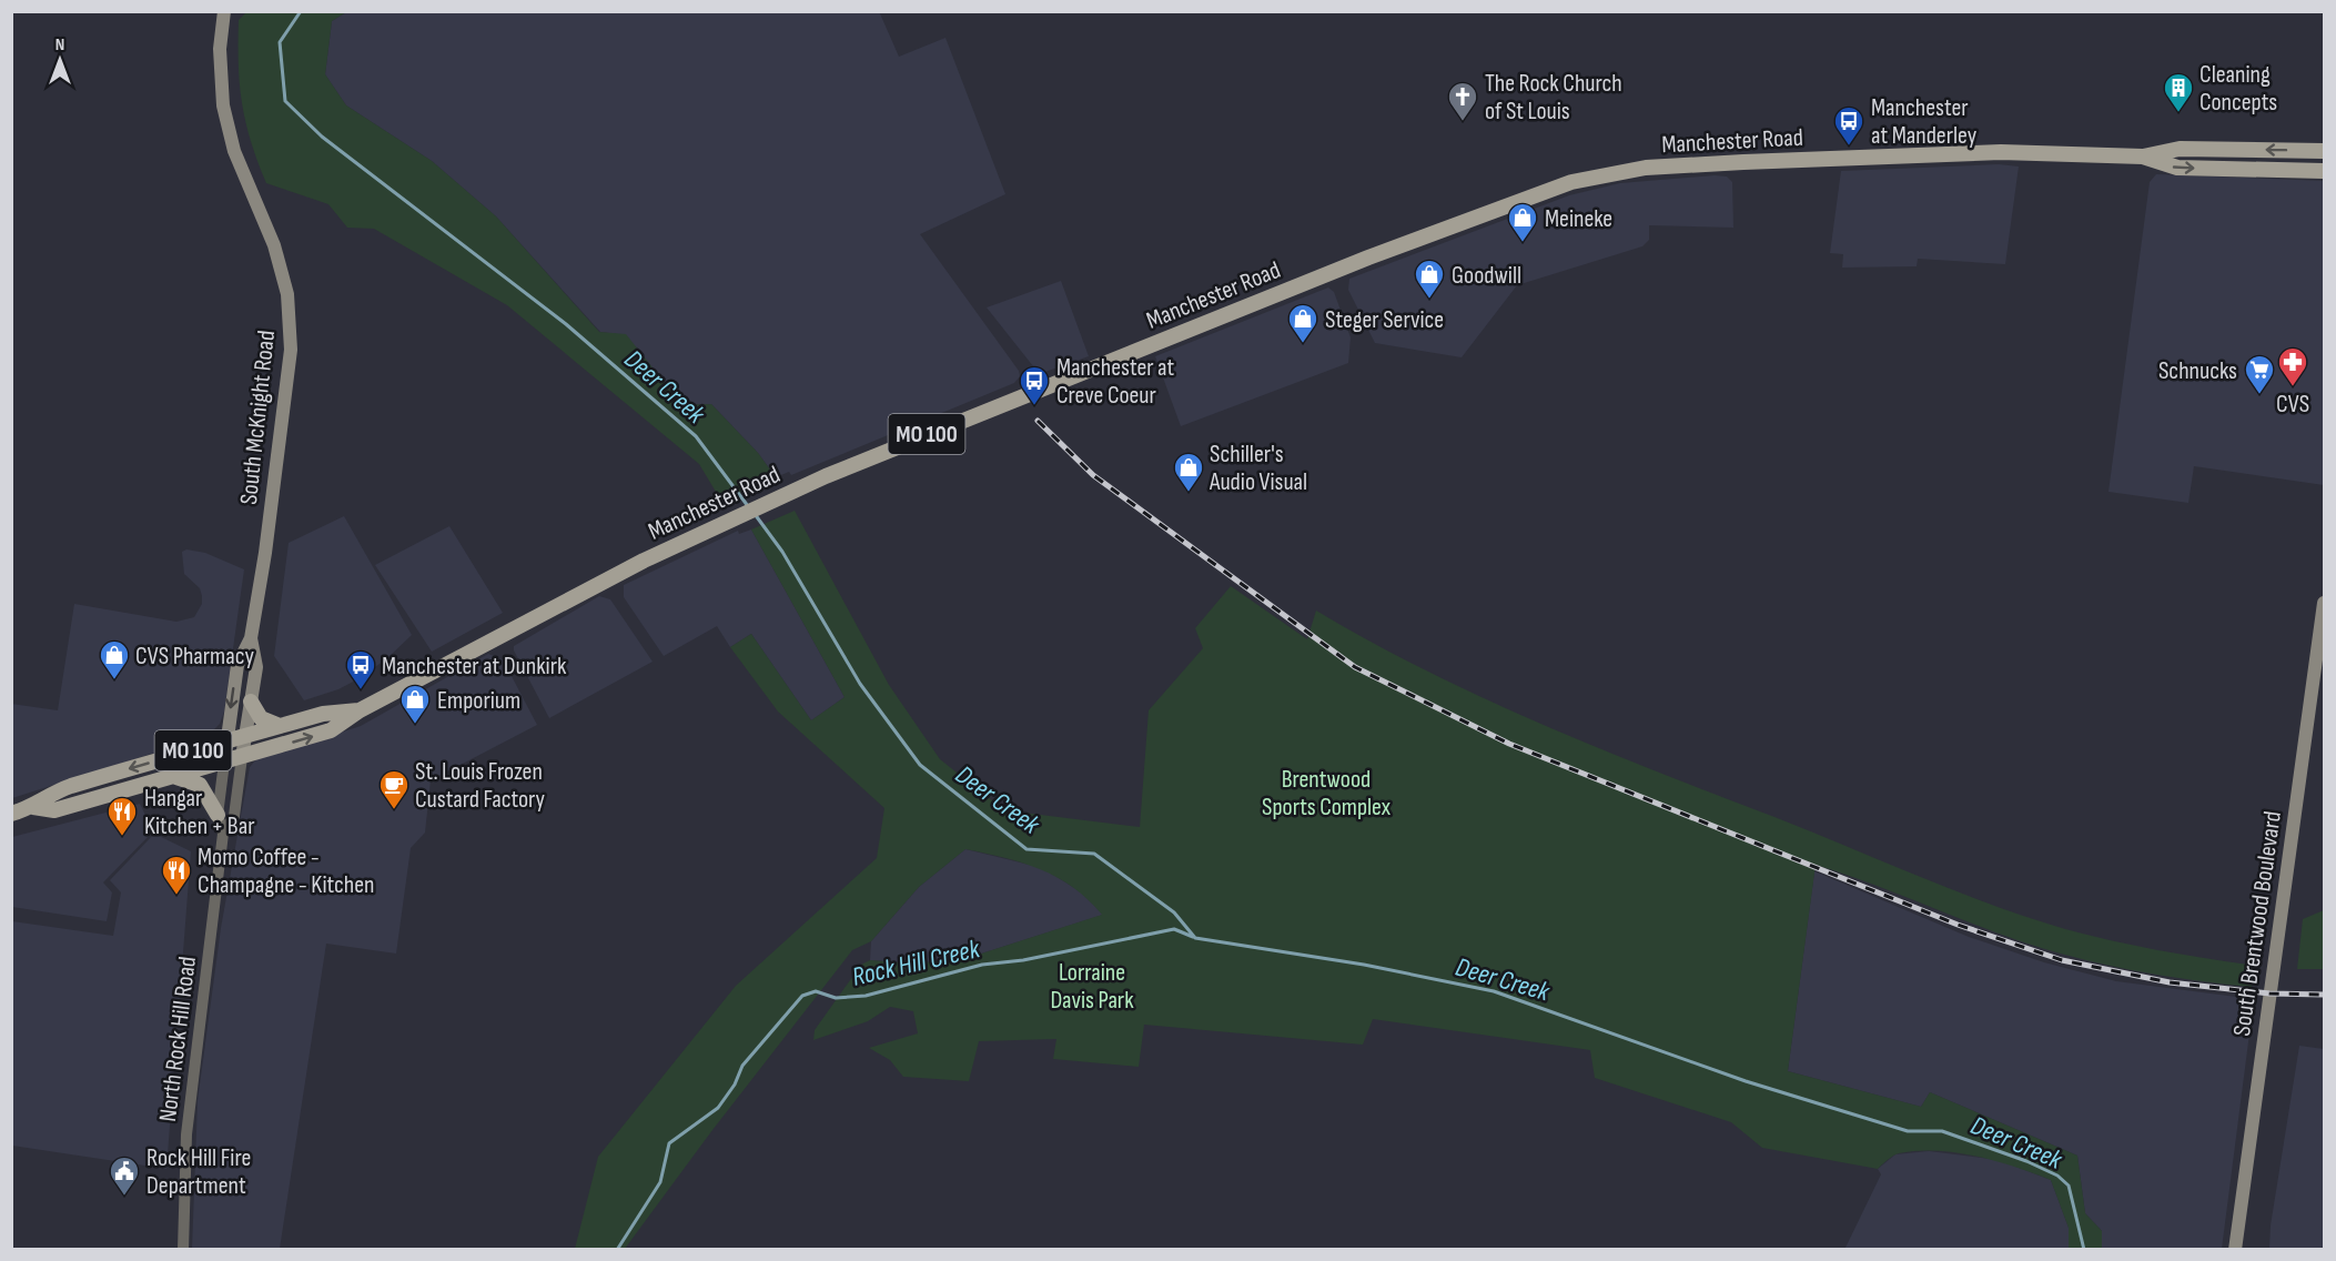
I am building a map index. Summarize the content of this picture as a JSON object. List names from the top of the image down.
{
  "streets": {
    "main road": [
      "Manchester Road",
      "South McKnight Road",
      "MO 100",
      "South Brentwood Boulevard"
    ],
    "street": ["North Rock Hill Road"]
  },
  "crossings": [
    ["Manchester Road", "South McKnight Road"],
    ["Manchester Road", "North Rock Hill Road"],
    ["South McKnight Road", "North Rock Hill Road"]
  ],
  "water": ["Deer Creek", "Rock Hill Creek"],
  "parks": ["Brentwood Sports Complex", "Lorraine Davis Park"],
  "places": {
    "building": ["Cleaning Concepts"],
    "church": ["The Rock Church of St Louis"],
    "bus stop": ["Manchester at Manderley", "Manchester at Creve Coeur", "Manchester at Dunkirk"],
    "shop": [
      "Meineke",
      "Goodwill",
      "Steger Service",
      "Schiller's Audio Visual",
      "CVS Pharmacy",
      "Emporium"
    ],
    "pharmacy": ["CVS"],
    "supermarket": ["Schnucks"],
    "cafe": ["St. Louis Frozen Custard Factory"],
    "restaurant": ["Hangar Kitchen + Bar", "Momo Coffee - Champagne - Kitchen"],
    "public building": ["Rock Hill Fire Department"]
  },
  "north": "top"
}
